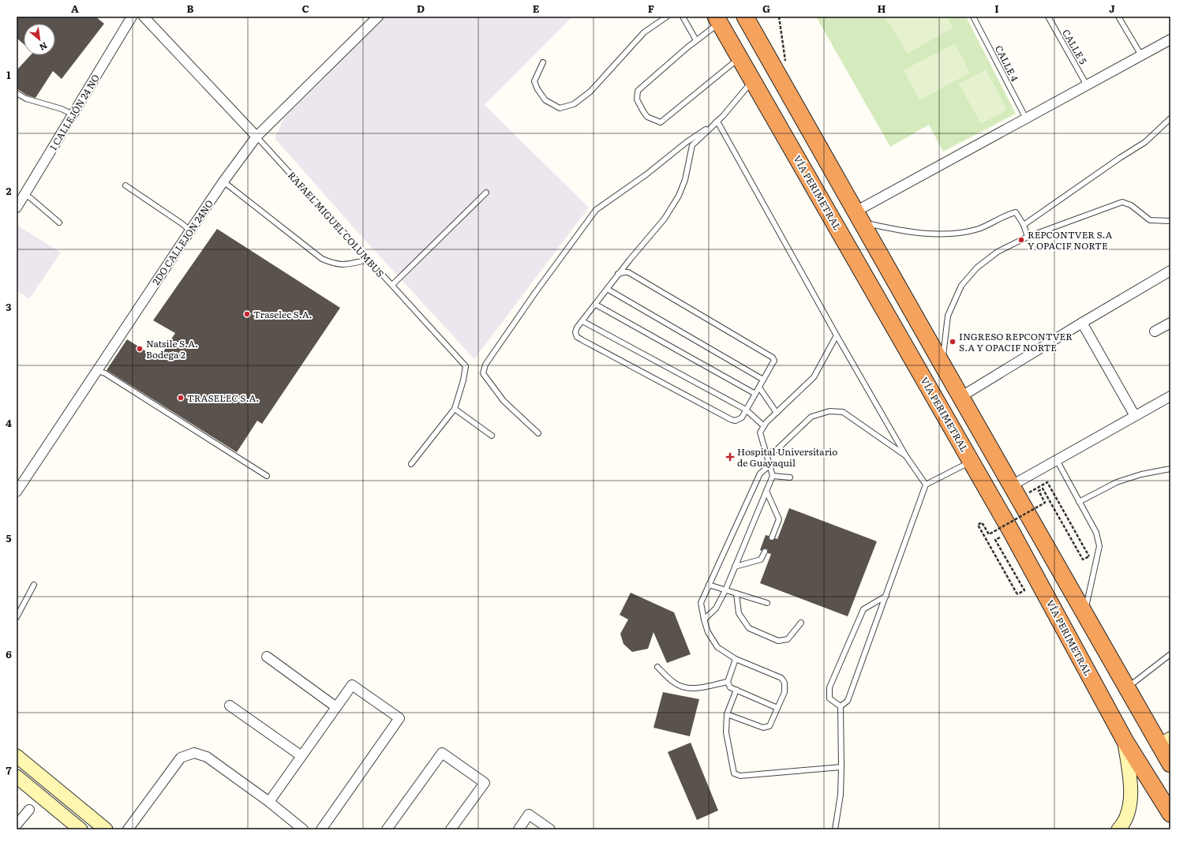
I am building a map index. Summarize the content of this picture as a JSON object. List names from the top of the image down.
{
  "streets": {
    "highway": ["VÍA PERIMETRAL"],
    "street": ["1 CALLEJÓN 24 NO", "RAFAEL MIGUEL COLUMBUS", "2DO CALLEJON 24NO"],
    "lane": ["CALLE 5", "CALLE 4"]
  },
  "crossings": [
    ["RAFAEL MIGUEL COLUMBUS", "2DO CALLEJON 24NO"]
  ],
  "places": {
    "other": [
      "REPCONTVER S.A Y OPACIF NORTE",
      "Traselec S.A.",
      "INGRESO REPCONTVER S.A Y OPACIF NORTE",
      "Natsile S.A. Bodega 2",
      "TRASELEC S.A."
    ],
    "health": ["Hospital Universitario de Guayaquil"]
  },
  "north": "bottom right",
  "grid": {
    "columns": [
      "A",
      "B",
      "C",
      "D",
      "E",
      "F",
      "G",
      "H",
      "I",
      "J"
    ],
    "rows": [
      "1",
      "2",
      "3",
      "4",
      "5",
      "6",
      "7"
    ]
  }
}
